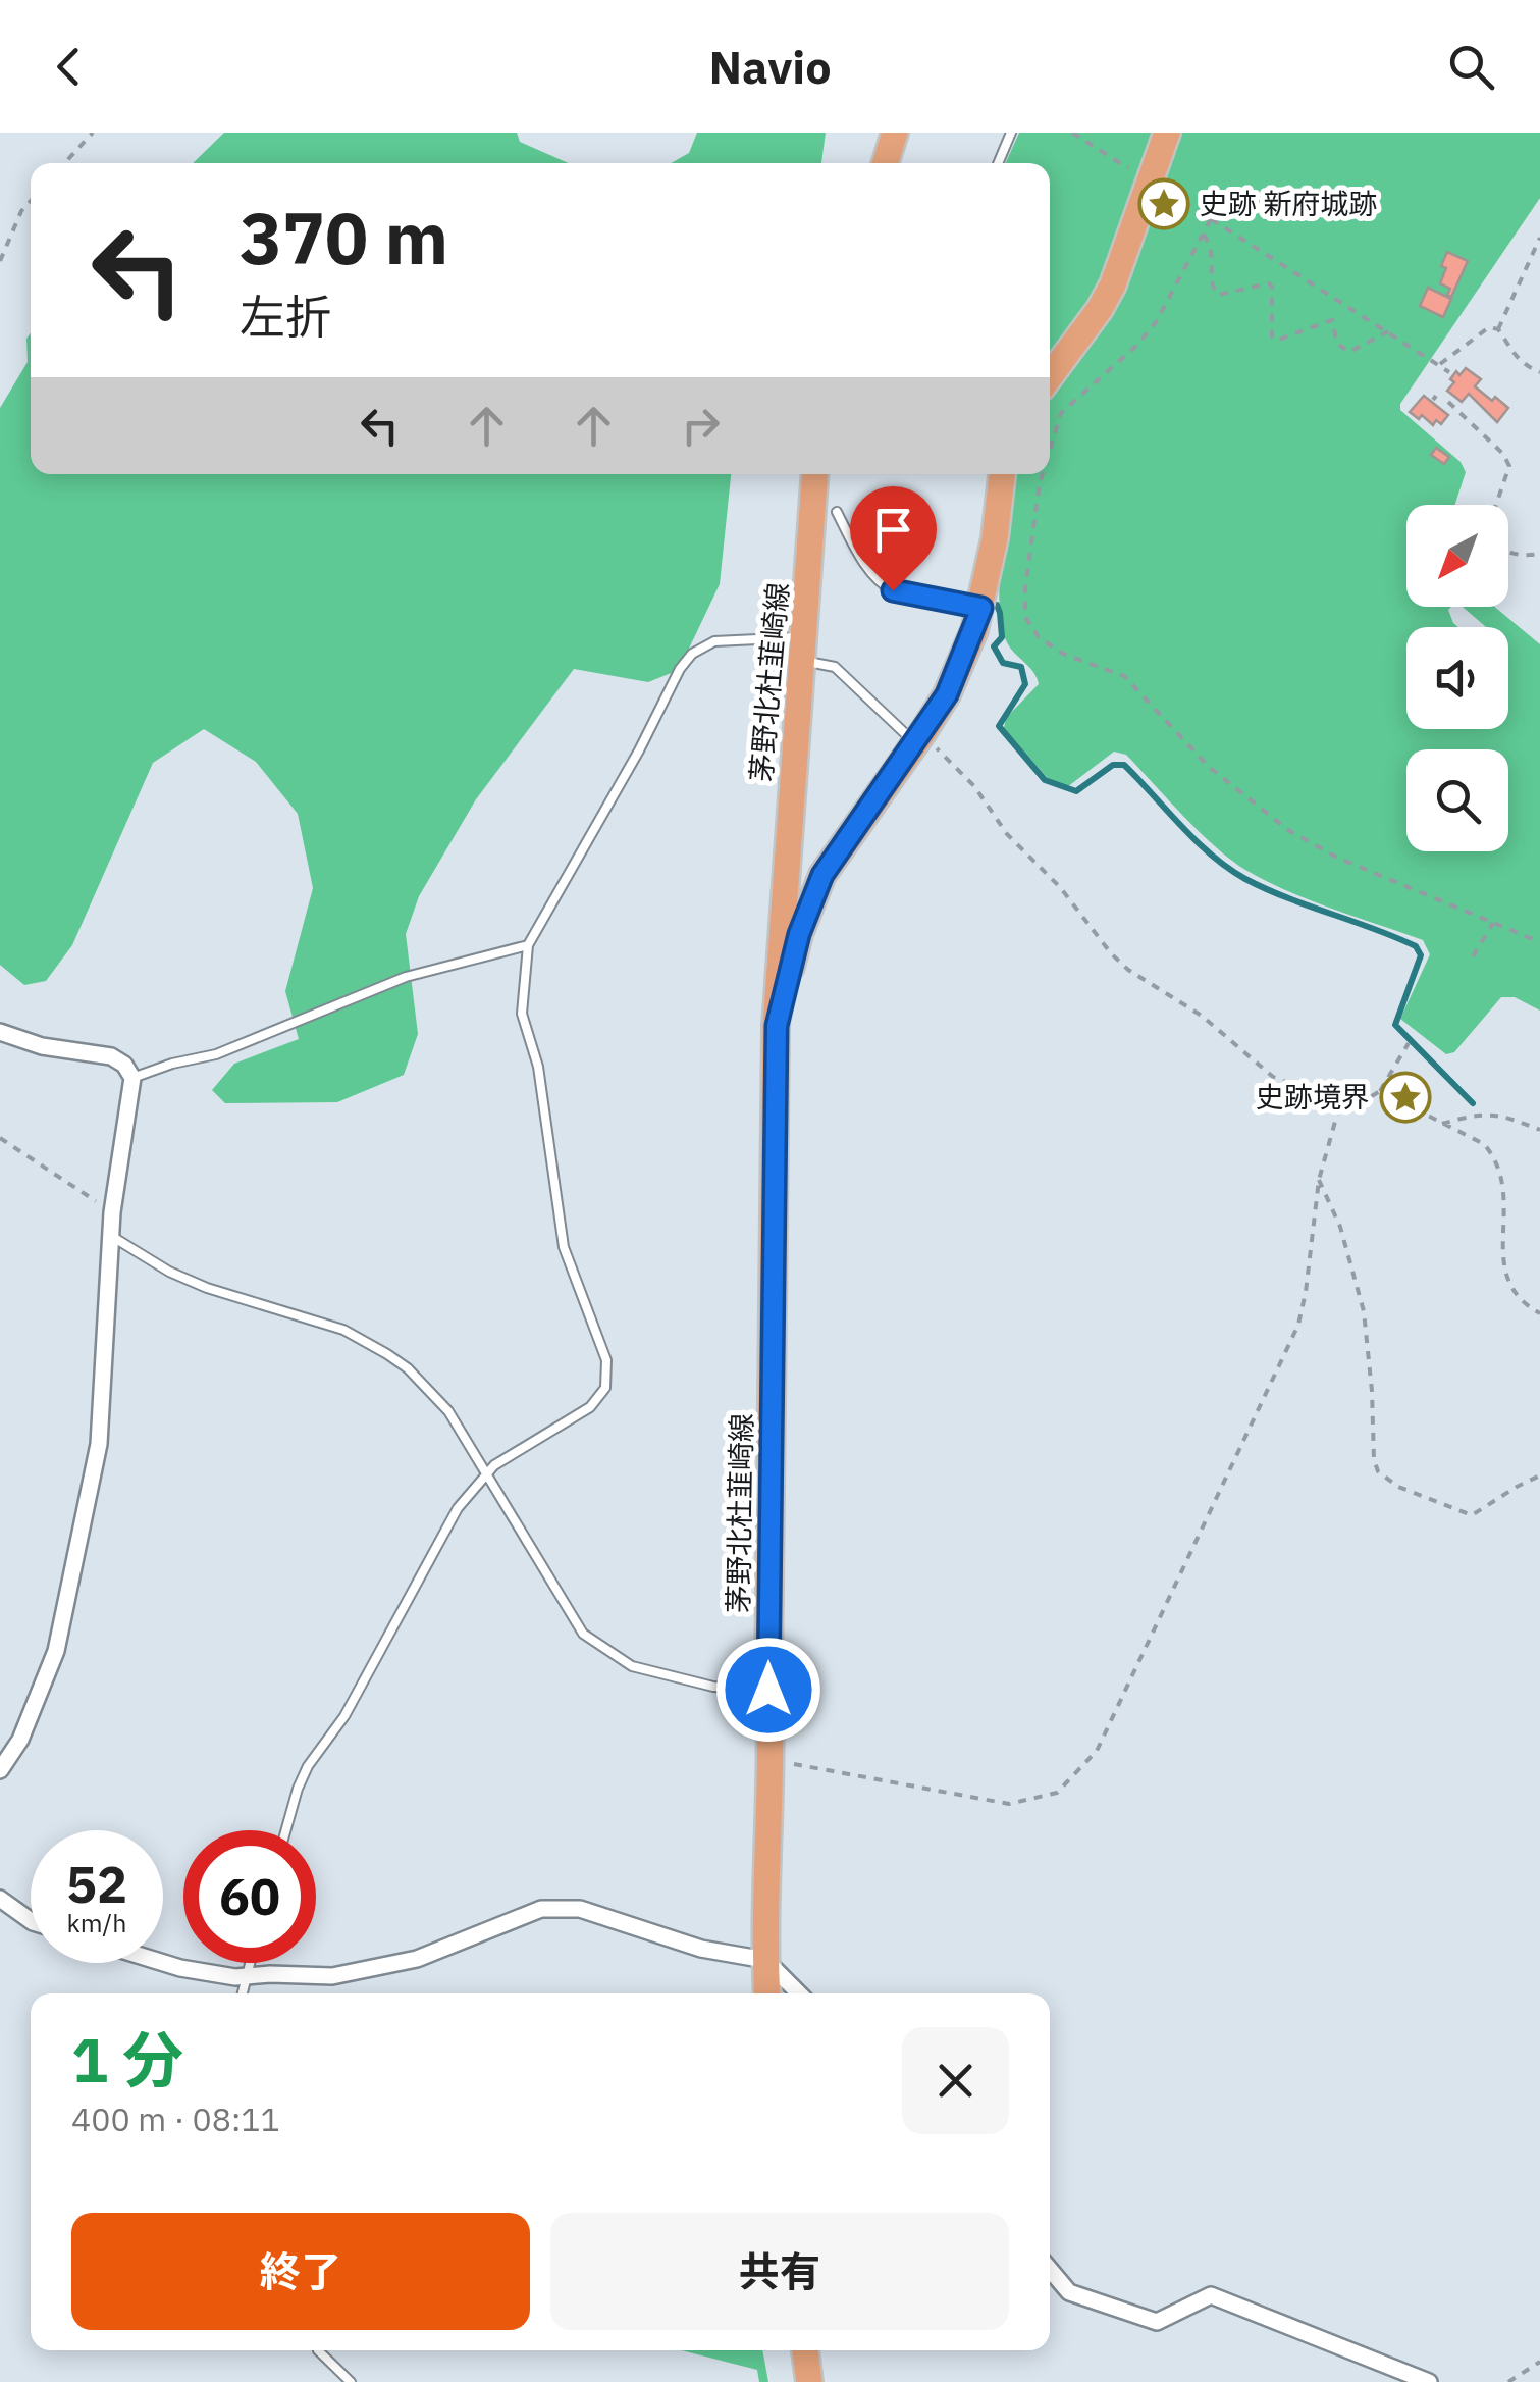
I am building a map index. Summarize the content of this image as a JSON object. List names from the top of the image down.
{
  "streets": {
    "main road": ["茅野北杜韮崎線"]
  },
  "places": {
    "place": ["史跡 新府城跡", "史跡境界"]
  },
  "north": "bottom left",
  "page": {
    "header": "Navio",
    "turn": ["370 m", "左折"],
    "speed": "52 km/h",
    "limit": "60",
    "heading": ["1 分", "400 m · 08:11"],
    "buttons": ["終了", "共有"]
  }
}
